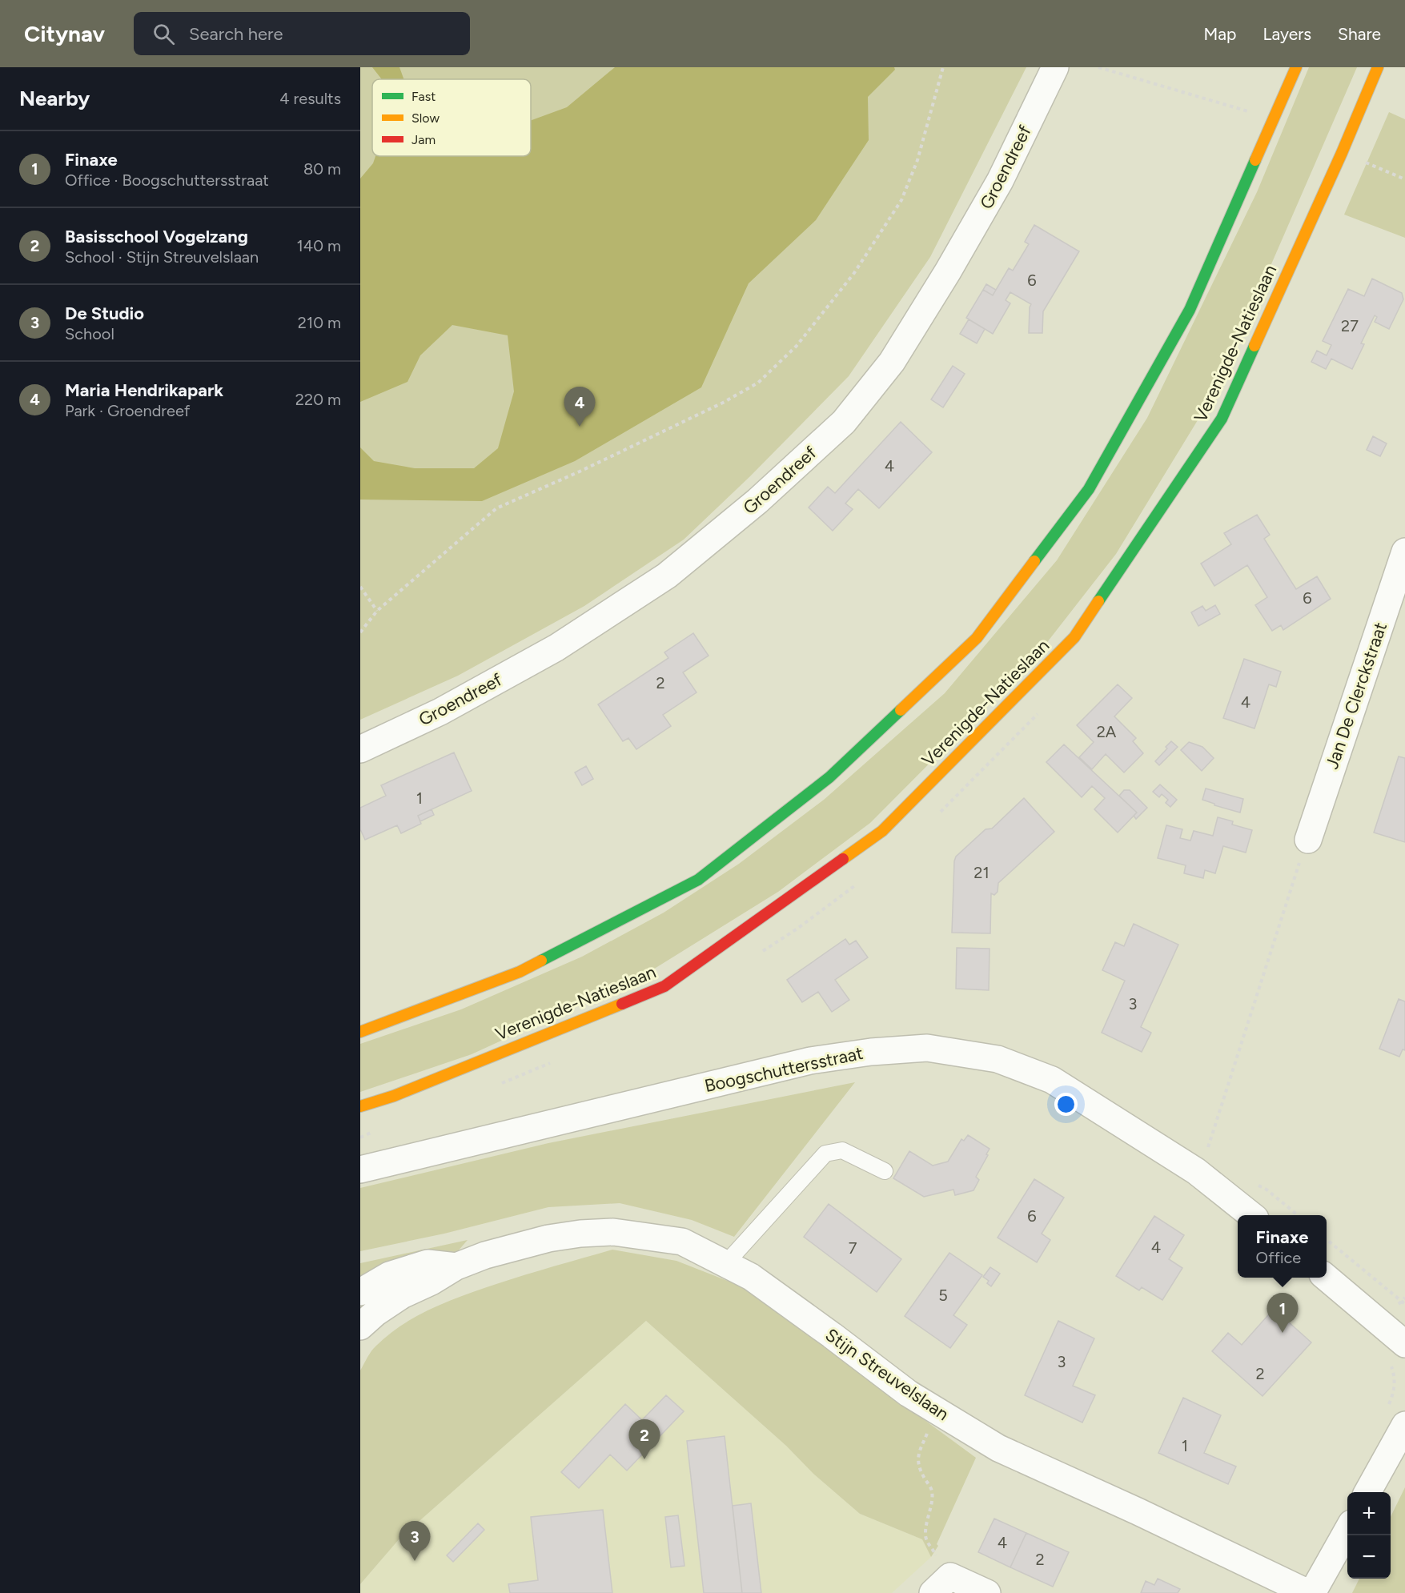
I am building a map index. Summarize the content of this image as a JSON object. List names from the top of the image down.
{
  "streets": {
    "main road": ["Verenigde-Natieslaan"],
    "street": [
      "Groendreef",
      "Jan De Clerckstraat",
      "Boogschuttersstraat",
      "Stijn Streuvelslaan"
    ]
  },
  "house_numbers": [
    "6",
    "27",
    "4",
    "6",
    "2",
    "4",
    "2A",
    "1",
    "21",
    "3",
    "6",
    "4",
    "7",
    "5",
    "3",
    "2",
    "1",
    "4",
    "2"
  ],
  "legend": ["Fast", "Slow", "Jam"],
  "page": {
    "header": "Citynav",
    "search": "Search here",
    "nav": ["Map", "Layers", "Share"],
    "heading": ["Nearby", "4 results"],
    "list": [
      {
        "mark": "1",
        "name": "Finaxe",
        "note": "Office · Boogschuttersstraat",
        "value": "80 m"
      },
      {
        "mark": "2",
        "name": "Basisschool Vogelzang",
        "note": "School · Stijn Streuvelslaan",
        "value": "140 m"
      },
      {
        "mark": "3",
        "name": "De Studio",
        "note": "School",
        "value": "210 m"
      },
      {
        "mark": "4",
        "name": "Maria Hendrikapark",
        "note": "Park · Groendreef",
        "value": "220 m"
      }
    ],
    "pins": [
      "4",
      "1",
      "2",
      "3"
    ],
    "popup": ["Finaxe", "Office"],
    "map_buttons": ["+", "−"]
  }
}
